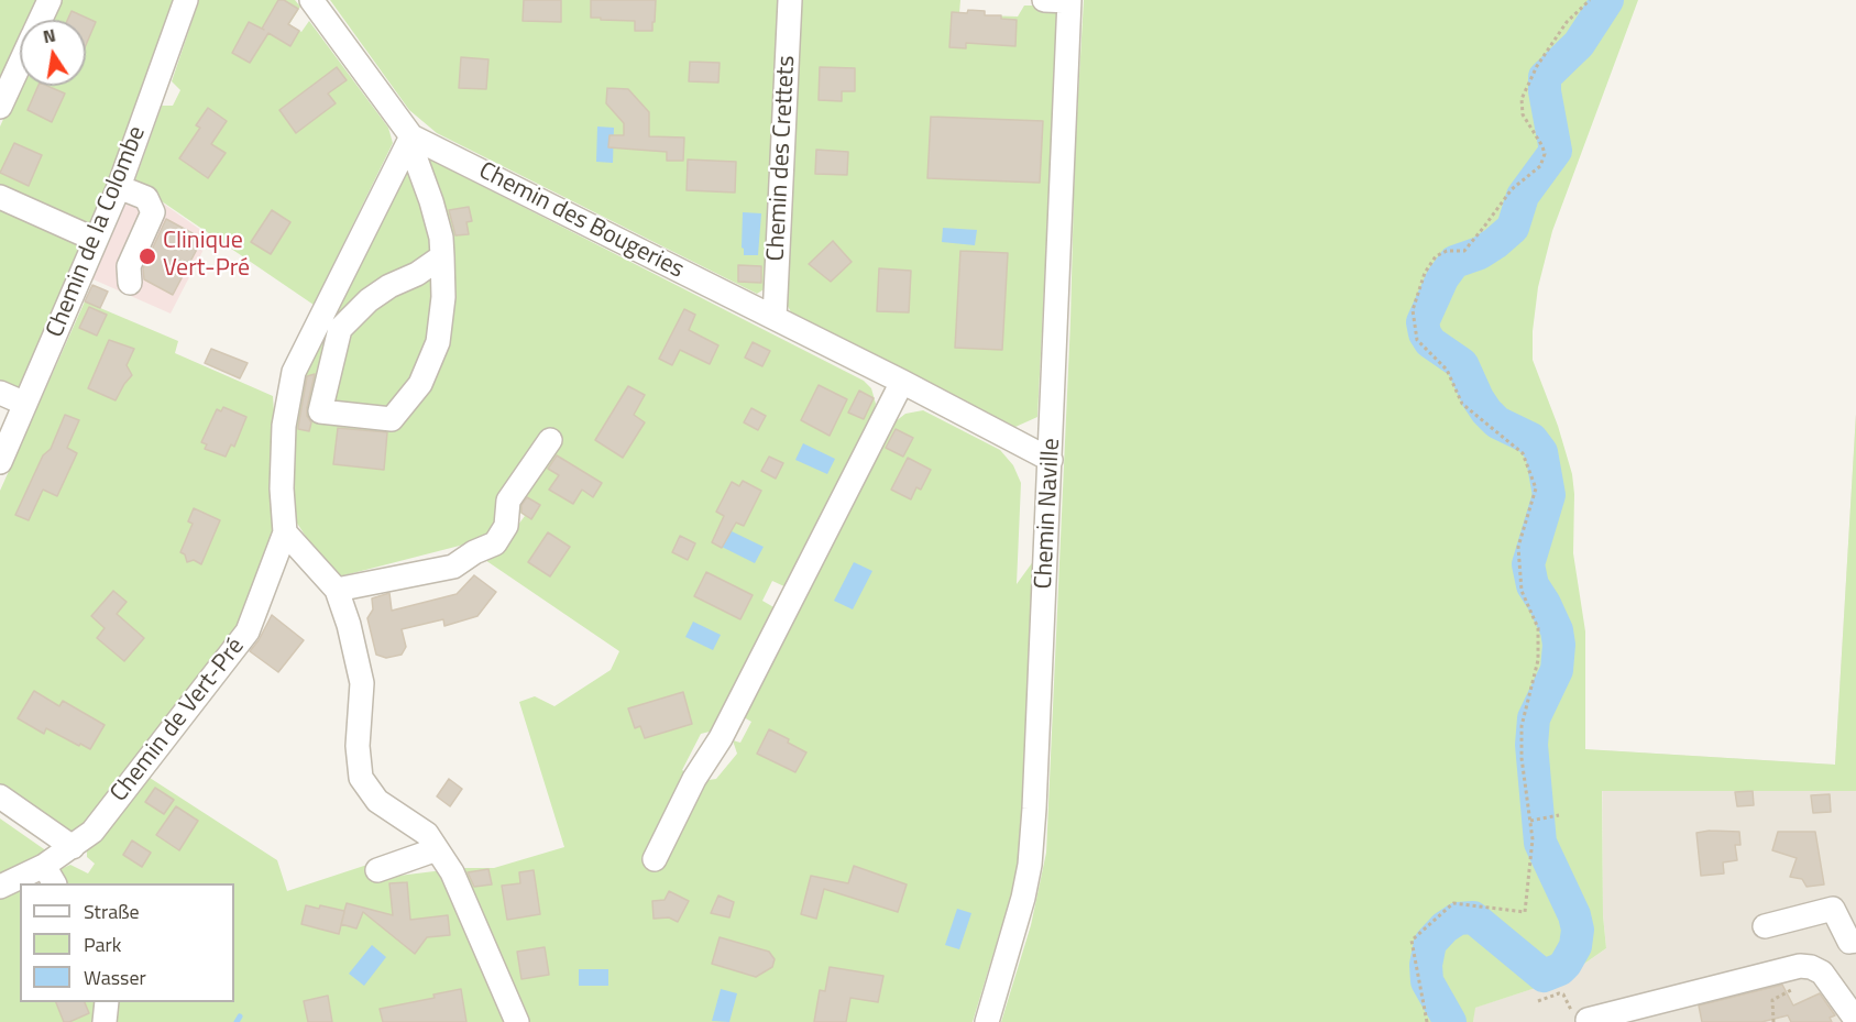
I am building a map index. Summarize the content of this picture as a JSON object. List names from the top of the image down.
{
  "streets": {
    "street": [
      "Chemin des Crettets",
      "Chemin des Bougeries",
      "Chemin de la Colombe",
      "Chemin Naville",
      "Chemin de Vert-Pré"
    ]
  },
  "crossings": [
    ["Chemin des Crettets", "Chemin des Bougeries"],
    ["Chemin des Bougeries", "Chemin Naville"],
    ["Chemin des Bougeries", "Chemin de Vert-Pré"]
  ],
  "places": ["Clinique Vert-Pré"],
  "legend": ["Straße", "Park", "Wasser"],
  "north": "top"
}
